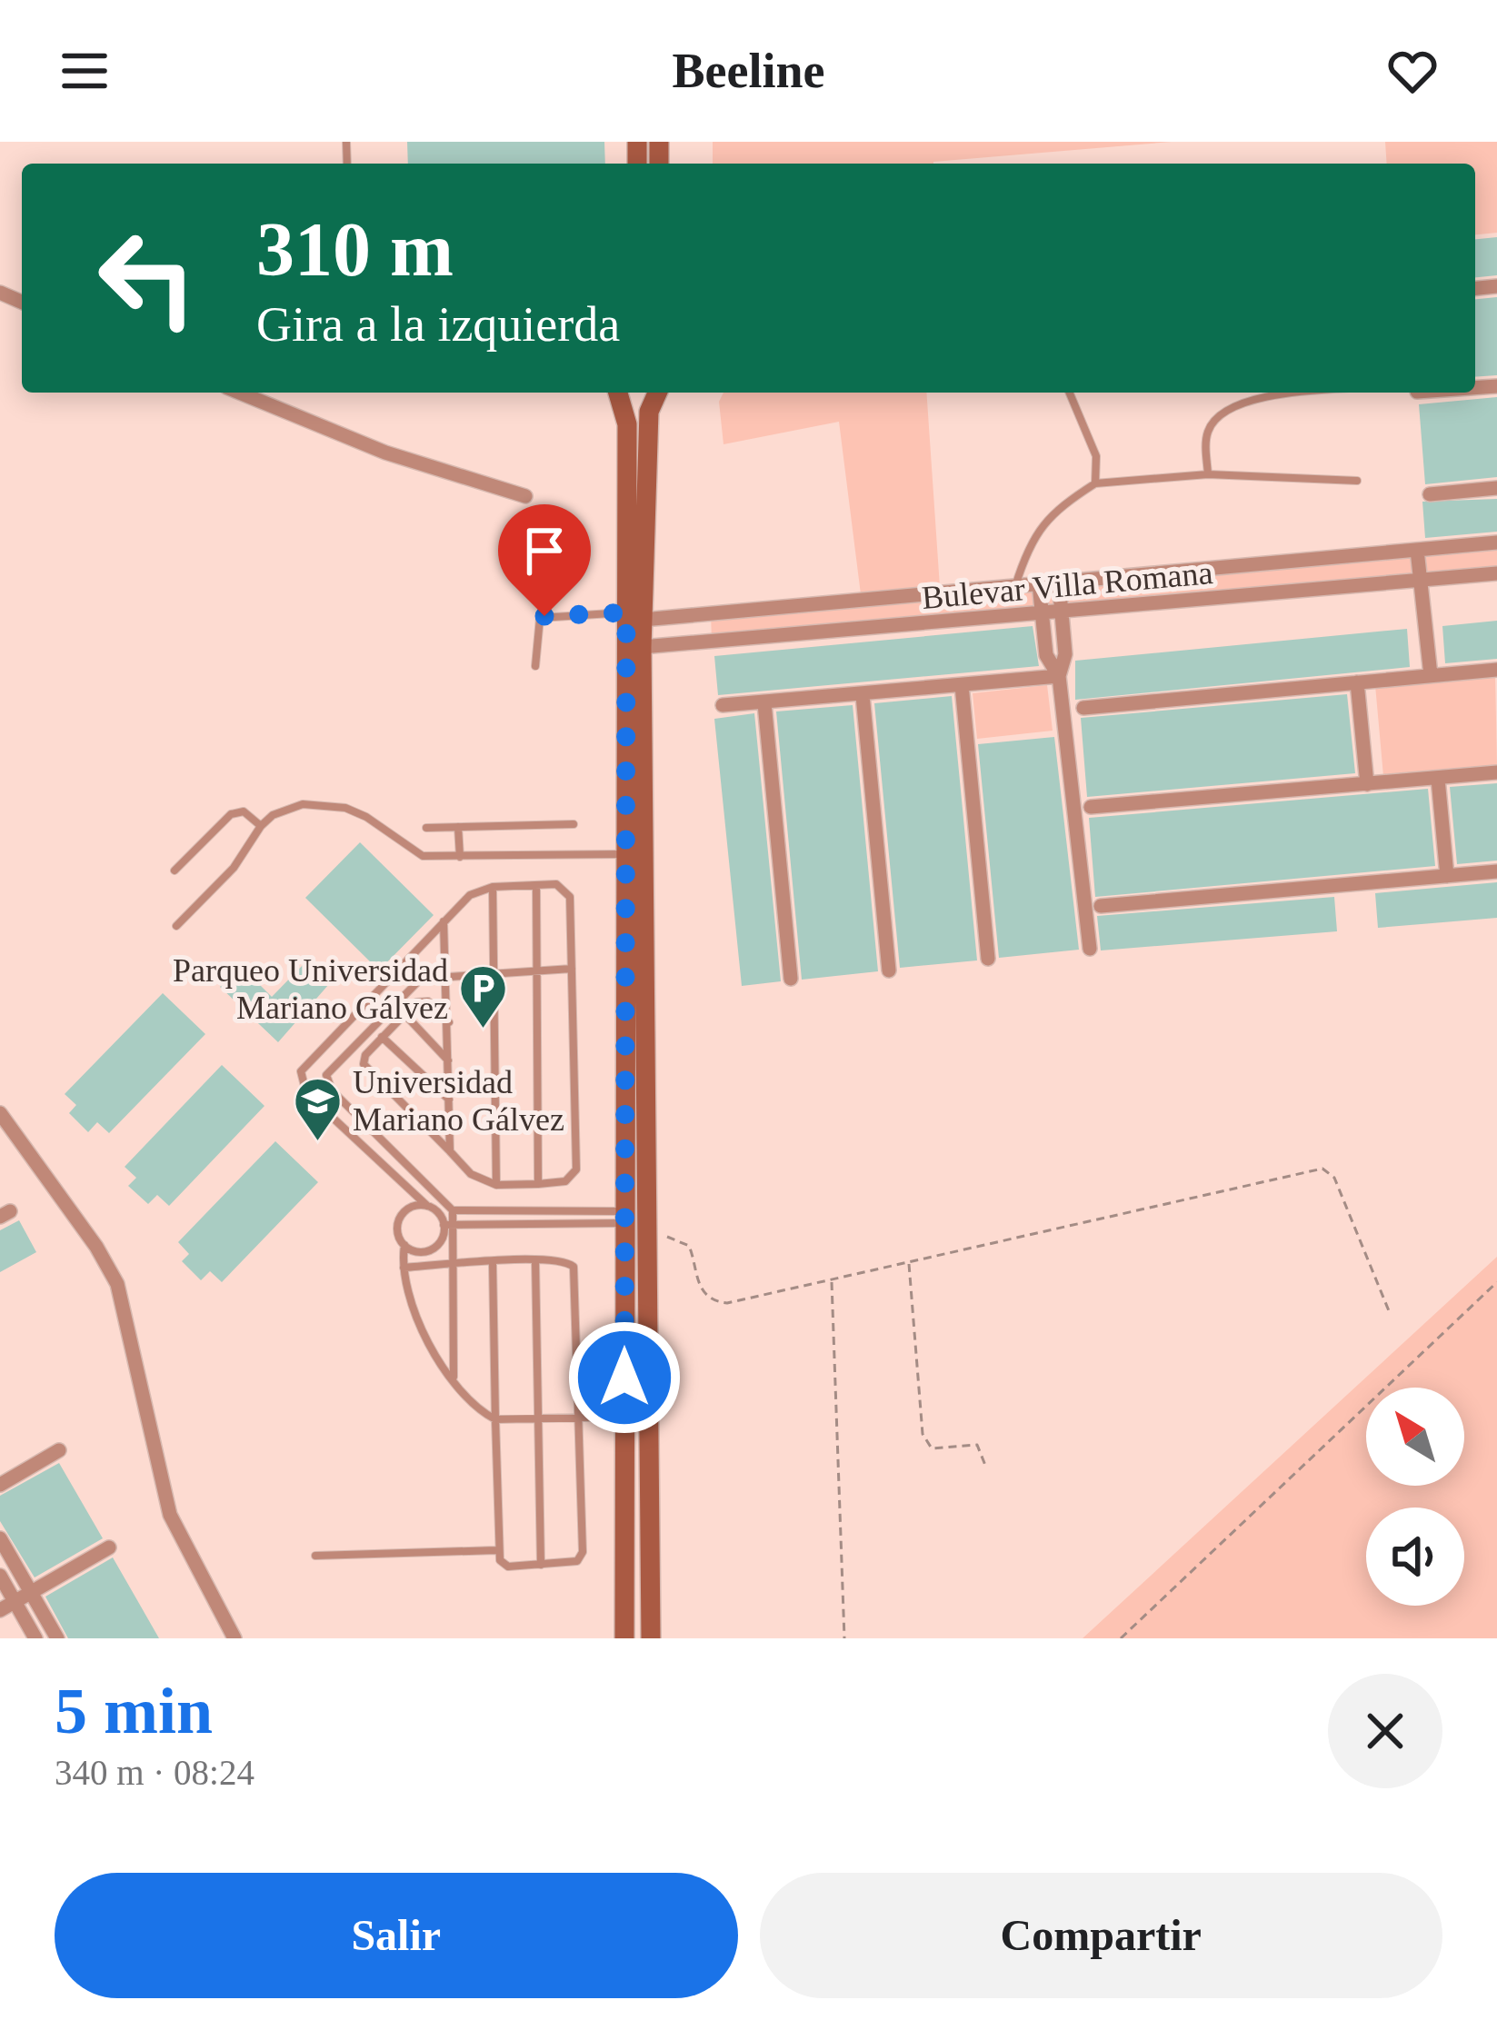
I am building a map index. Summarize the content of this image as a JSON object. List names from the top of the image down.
{
  "streets": {
    "street": ["Bulevar Villa Romana"]
  },
  "places": {
    "parking": ["Parqueo Universidad Mariano Gálvez"],
    "school or university": ["Universidad Mariano Gálvez"]
  },
  "north": "top left",
  "page": {
    "header": "Beeline",
    "turn": ["310 m", "Gira a la izquierda"],
    "heading": ["5 min", "340 m · 08:24"],
    "buttons": ["Salir", "Compartir"]
  }
}
